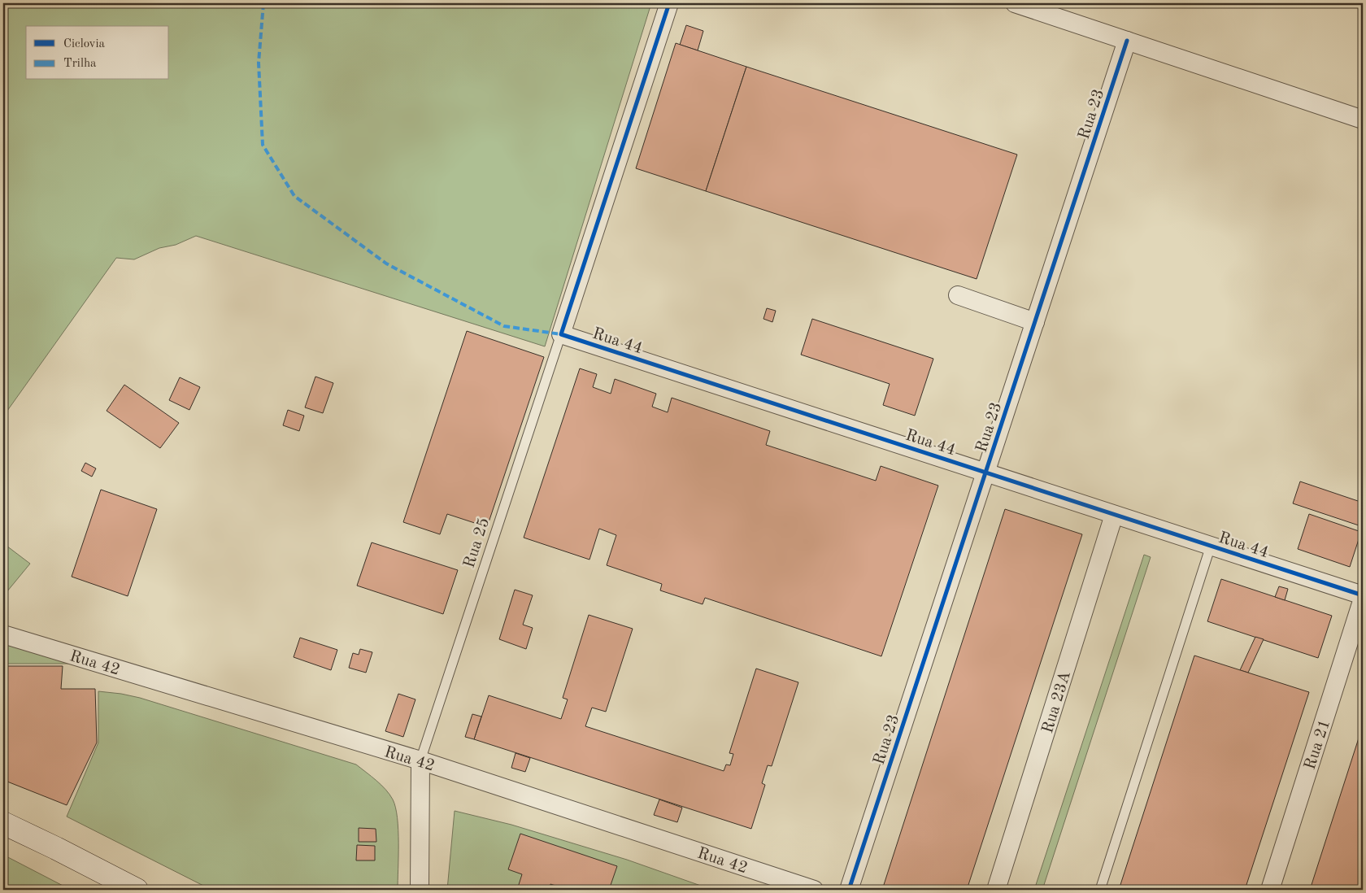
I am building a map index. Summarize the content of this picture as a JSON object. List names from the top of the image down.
{
  "streets": {
    "street": [
      "Rua 23",
      "Rua 44",
      "Rua 42",
      "Rua 23A",
      "Rua 21"
    ],
    "lane": ["Rua 25"]
  },
  "crossings": [
    ["Rua 23", "Rua 44"],
    ["Rua 44", "Rua 25"],
    ["Rua 44", "Rua 23A"],
    ["Rua 25", "Rua 42"]
  ],
  "legend": ["Ciclovia", "Trilha"]
}
